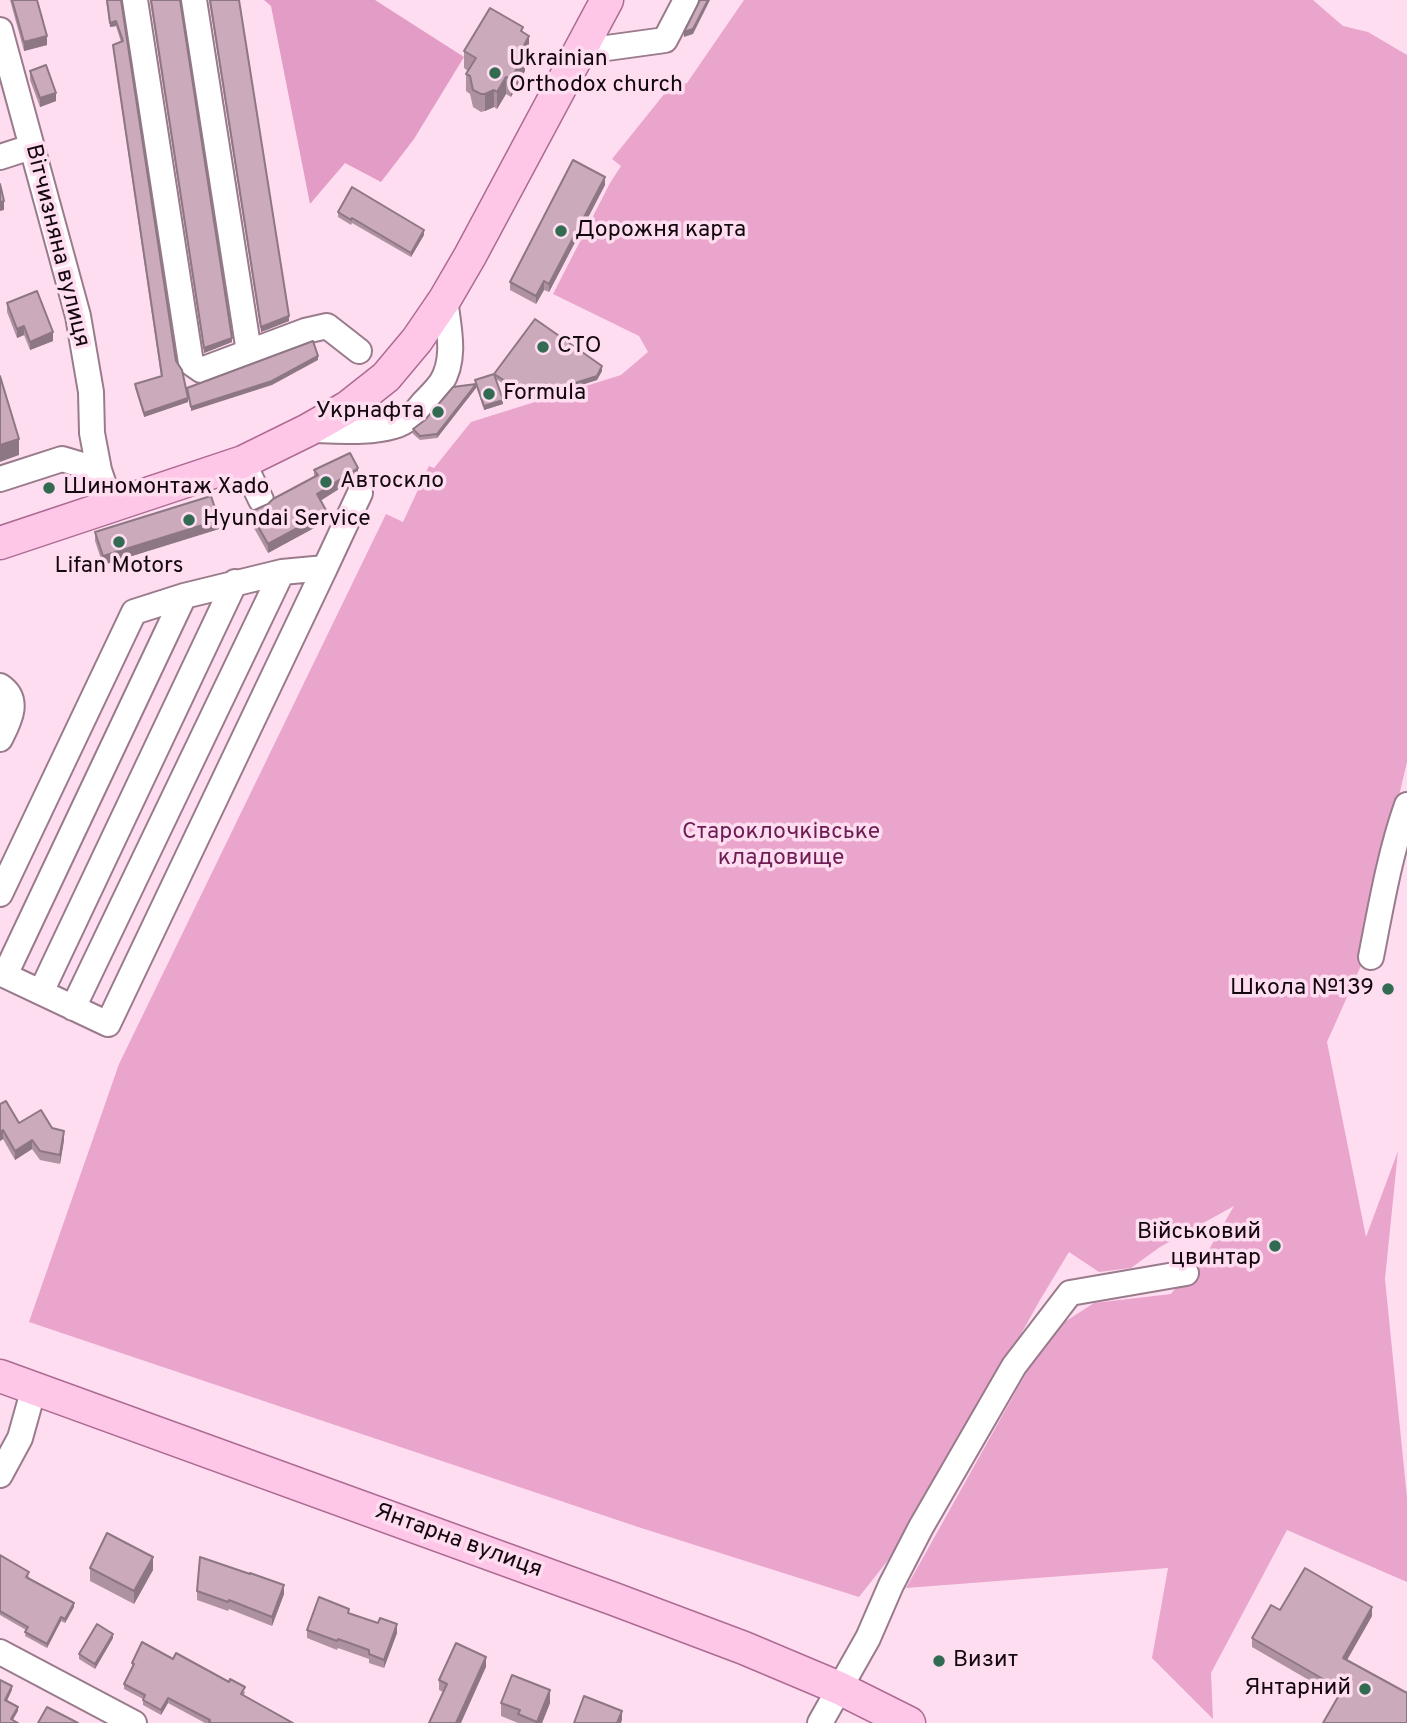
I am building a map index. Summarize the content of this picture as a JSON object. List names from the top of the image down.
{
  "streets": {
    "main road": ["Янтарна вулиця"],
    "street": ["Вітчизняна вулиця"]
  },
  "parks": ["Староклочківське кладовище"],
  "places": [
    "Ukrainian Orthodox church",
    "Дорожня карта",
    "СТО",
    "Formula",
    "Укрнафта",
    "Автоскло",
    "Шиномонтаж Xado",
    "Hyundai Service",
    "Lifan Motors",
    "Школа №139",
    "Військовий цвинтар",
    "Визит",
    "Янтарний"
  ]
}
